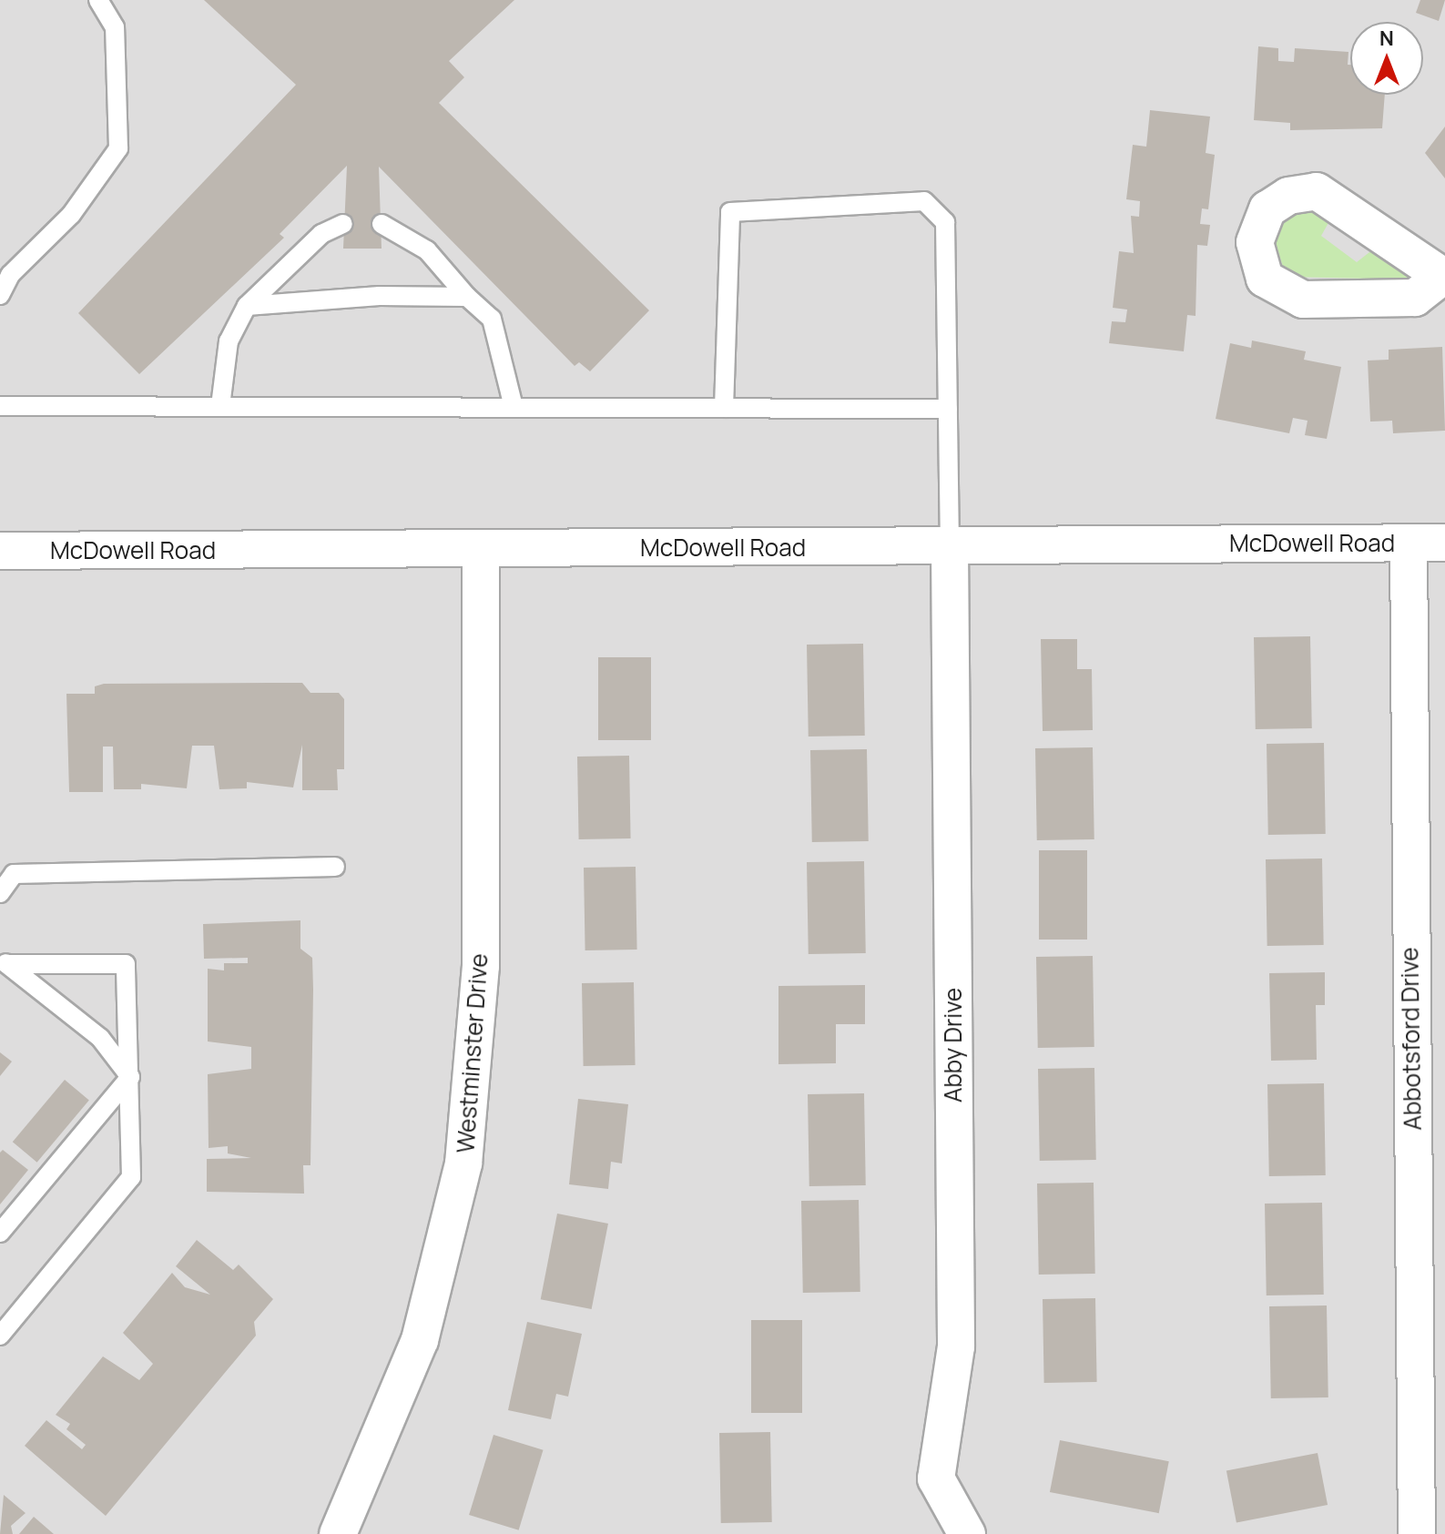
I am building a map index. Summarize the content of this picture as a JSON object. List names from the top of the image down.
{
  "streets": {
    "street": [
      "McDowell Road",
      "Abbotsford Drive",
      "Abby Drive",
      "Westminster Drive"
    ]
  },
  "crossings": [
    ["McDowell Road", "Abbotsford Drive"],
    ["McDowell Road", "Abby Drive"],
    ["McDowell Road", "Westminster Drive"]
  ],
  "north": "top"
}
